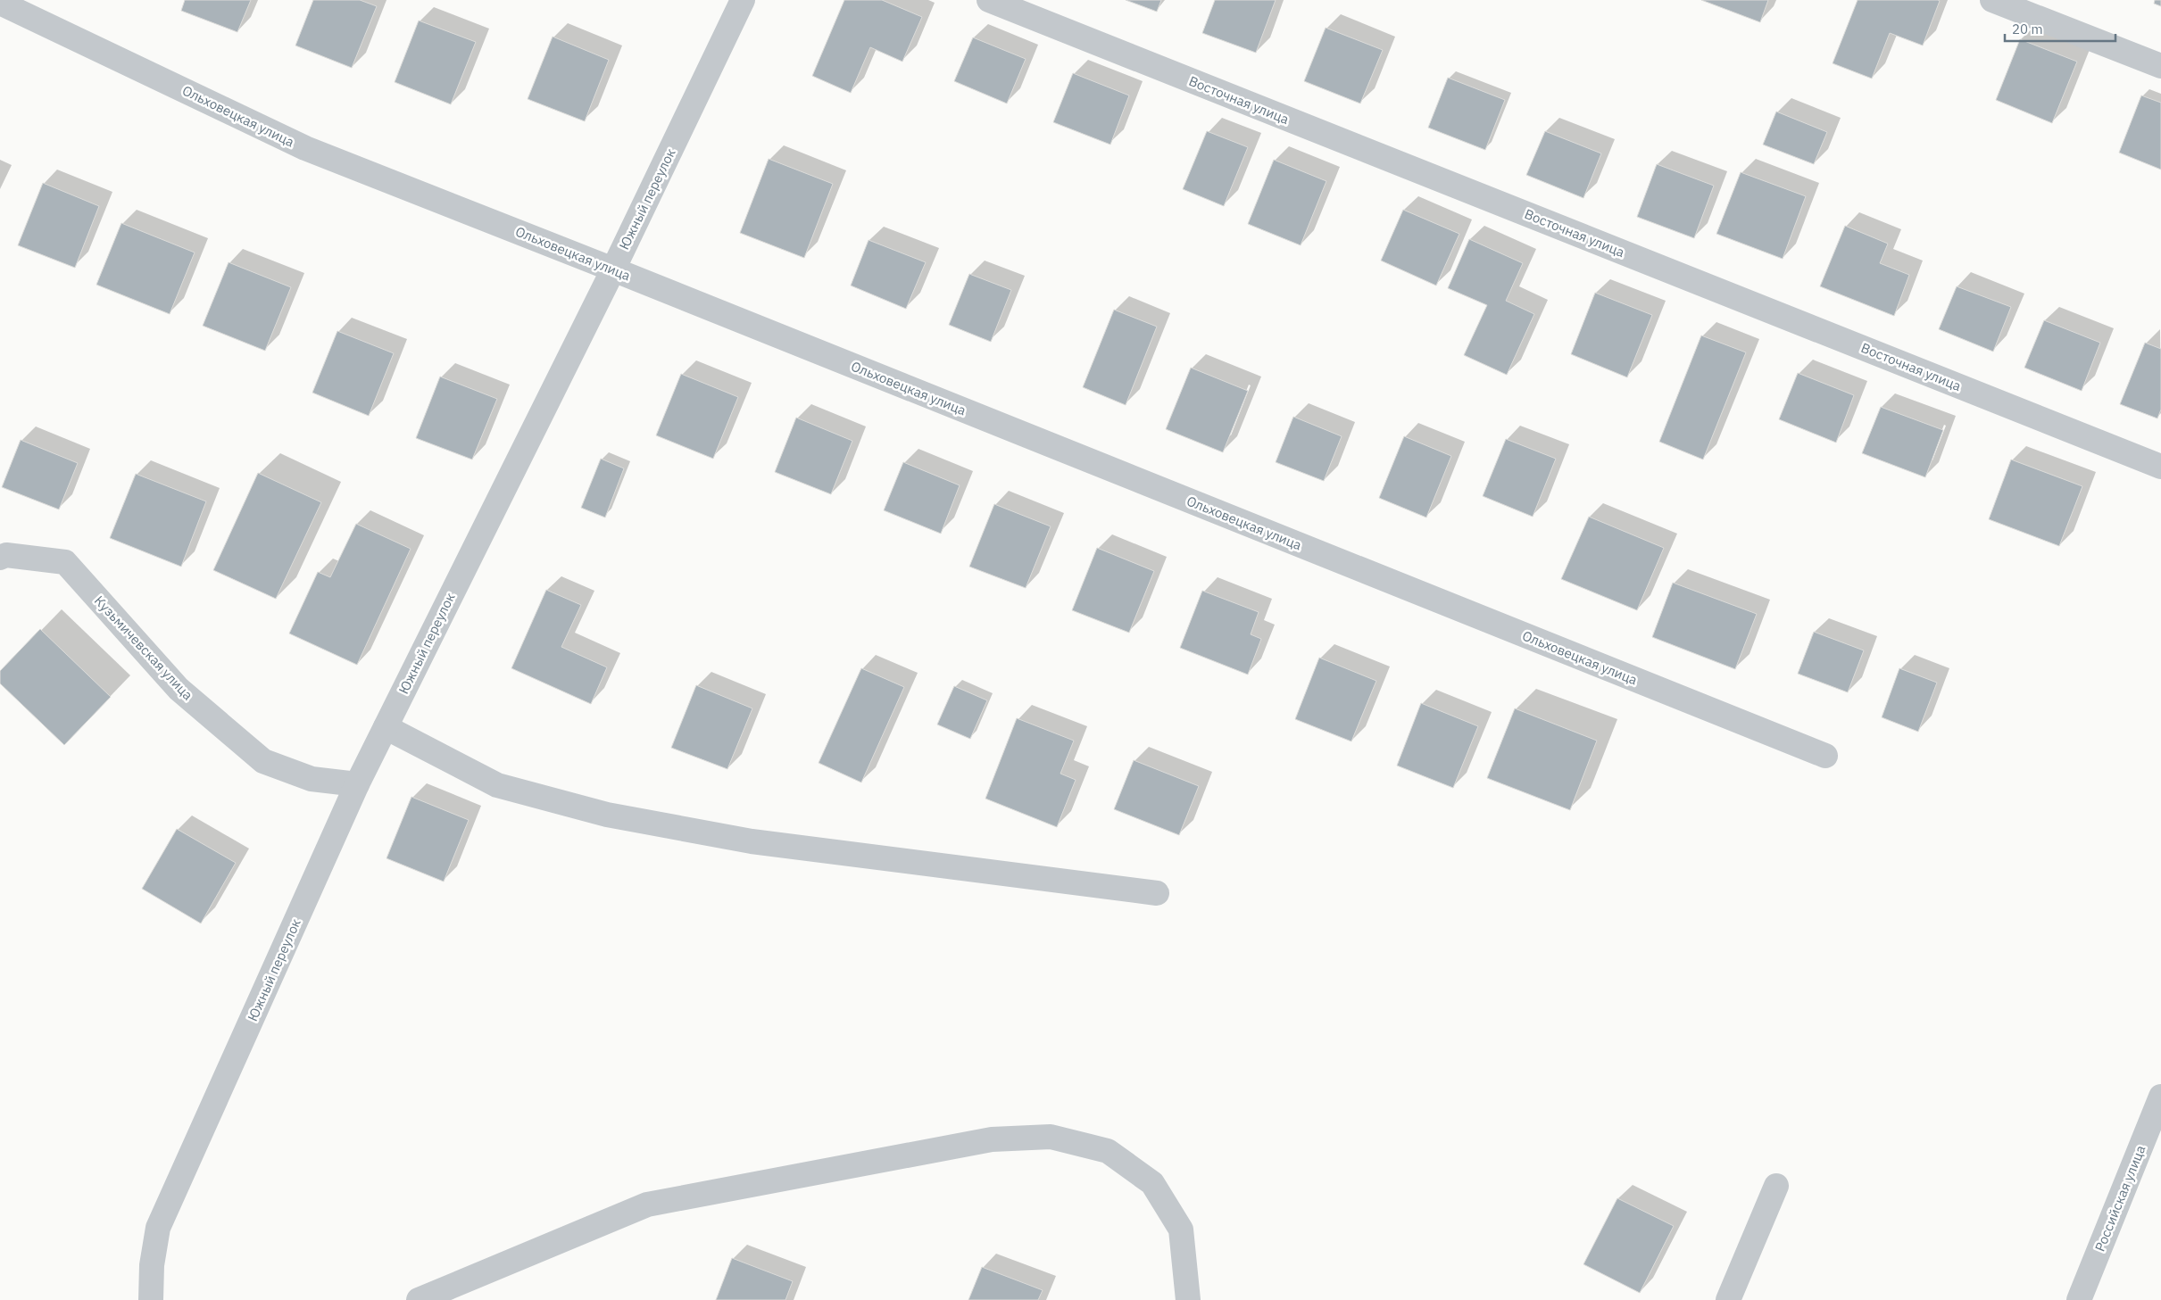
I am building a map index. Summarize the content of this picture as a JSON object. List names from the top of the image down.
{
  "streets": {
    "street": [
      "Восточная улица",
      "Ольховецкая улица",
      "Южный переулок",
      "Кузьмичевская улица",
      "Российская улица"
    ]
  },
  "crossings": [
    ["Ольховецкая улица", "Южный переулок"],
    ["Южный переулок", "Кузьмичевская улица"]
  ],
  "scale_bar": "20 m"
}
